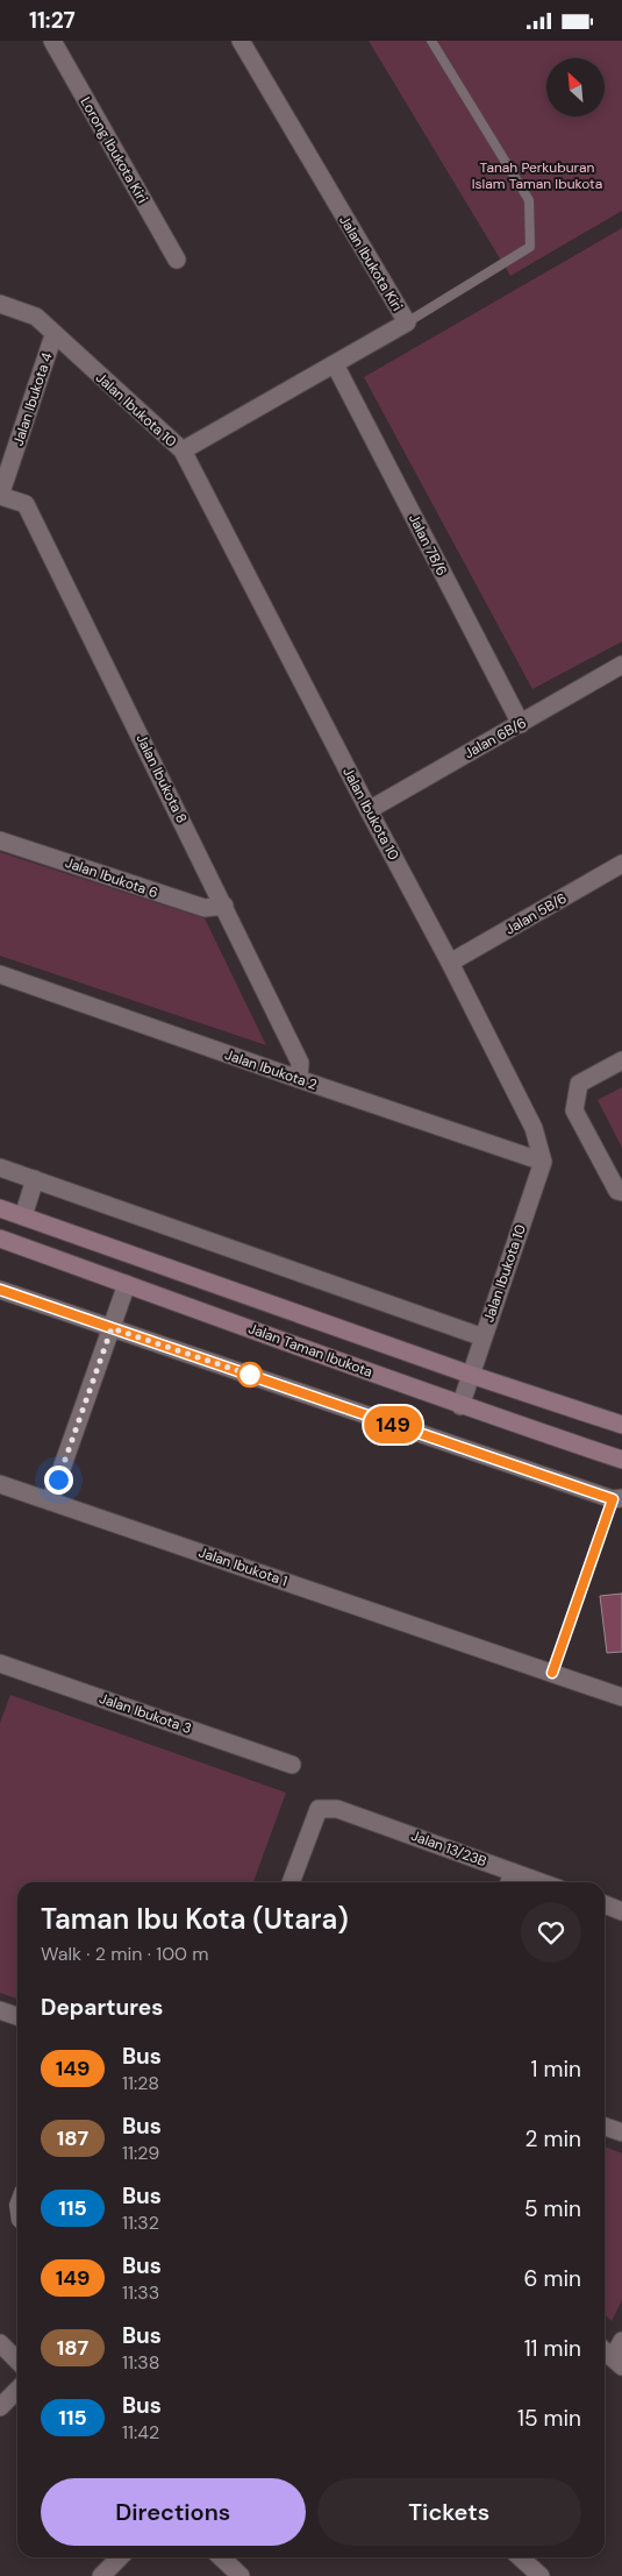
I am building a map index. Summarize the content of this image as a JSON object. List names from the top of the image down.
{
  "streets": {
    "main road": ["Jalan Taman Ibukota"],
    "street": [
      "Lorong Ibukota Kiri",
      "Jalan Ibukota Kiri",
      "Jalan Ibukota 4",
      "Jalan Ibukota 10",
      "Jalan 7B/6",
      "Jalan 6B/6",
      "Jalan Ibukota 8",
      "Jalan Ibukota 6",
      "Jalan 5B/6",
      "Jalan Ibukota 2",
      "Jalan Ibukota 1",
      "Jalan Ibukota 3",
      "Jalan 13/23B"
    ]
  },
  "crossings": [
    ["Jalan Ibukota Kiri", "Jalan Ibukota 10"],
    ["Jalan Ibukota Kiri", "Jalan 7B/6"],
    ["Jalan Ibukota 4", "Jalan Ibukota 10"],
    ["Jalan Ibukota 4", "Jalan Ibukota 8"],
    ["Jalan Ibukota 10", "Jalan 6B/6"],
    ["Jalan Ibukota 10", "Jalan 5B/6"],
    ["Jalan Ibukota 10", "Jalan Ibukota 2"],
    ["Jalan Ibukota 10", "Jalan Taman Ibukota"],
    ["Jalan 7B/6", "Jalan 6B/6"],
    ["Jalan Ibukota 8", "Jalan Ibukota 6"],
    ["Jalan Ibukota 8", "Jalan Ibukota 2"]
  ],
  "parks": ["Tanah Perkuburan Islam Taman Ibukota"],
  "lines": ["bus line 149"],
  "north": "top left",
  "page": {
    "status": "11:27",
    "on_map": "149",
    "heading": [
      ["Taman Ibu Kota (Utara)", "Walk · 2 min · 100 m"],
      "Departures"
    ],
    "list": [
      {
        "mark": "149",
        "name": "Bus",
        "note": "11:28",
        "value": "1 min"
      },
      {
        "mark": "187",
        "name": "Bus",
        "note": "11:29",
        "value": "2 min"
      },
      {
        "mark": "115",
        "name": "Bus",
        "note": "11:32",
        "value": "5 min"
      },
      {
        "mark": "149",
        "name": "Bus",
        "note": "11:33",
        "value": "6 min"
      },
      {
        "mark": "187",
        "name": "Bus",
        "note": "11:38",
        "value": "11 min"
      },
      {
        "mark": "115",
        "name": "Bus",
        "note": "11:42",
        "value": "15 min"
      }
    ],
    "buttons": ["Directions", "Tickets"]
  }
}
